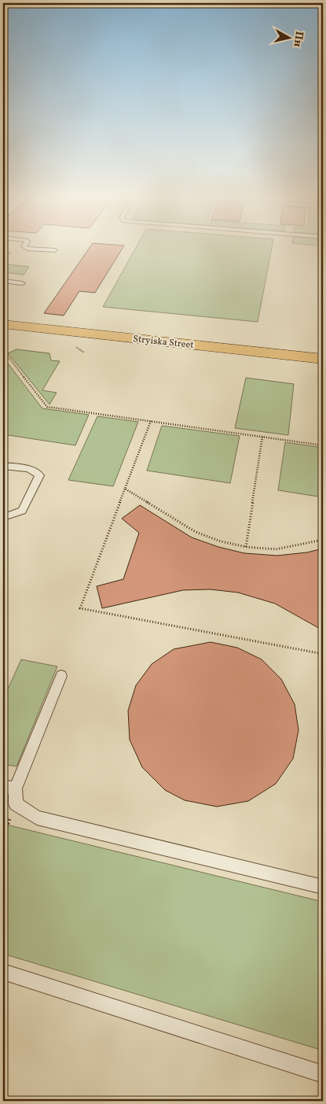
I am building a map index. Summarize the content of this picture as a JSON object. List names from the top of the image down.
{
  "streets": {
    "main road": ["Stryiska Street"]
  },
  "north": "right"
}
